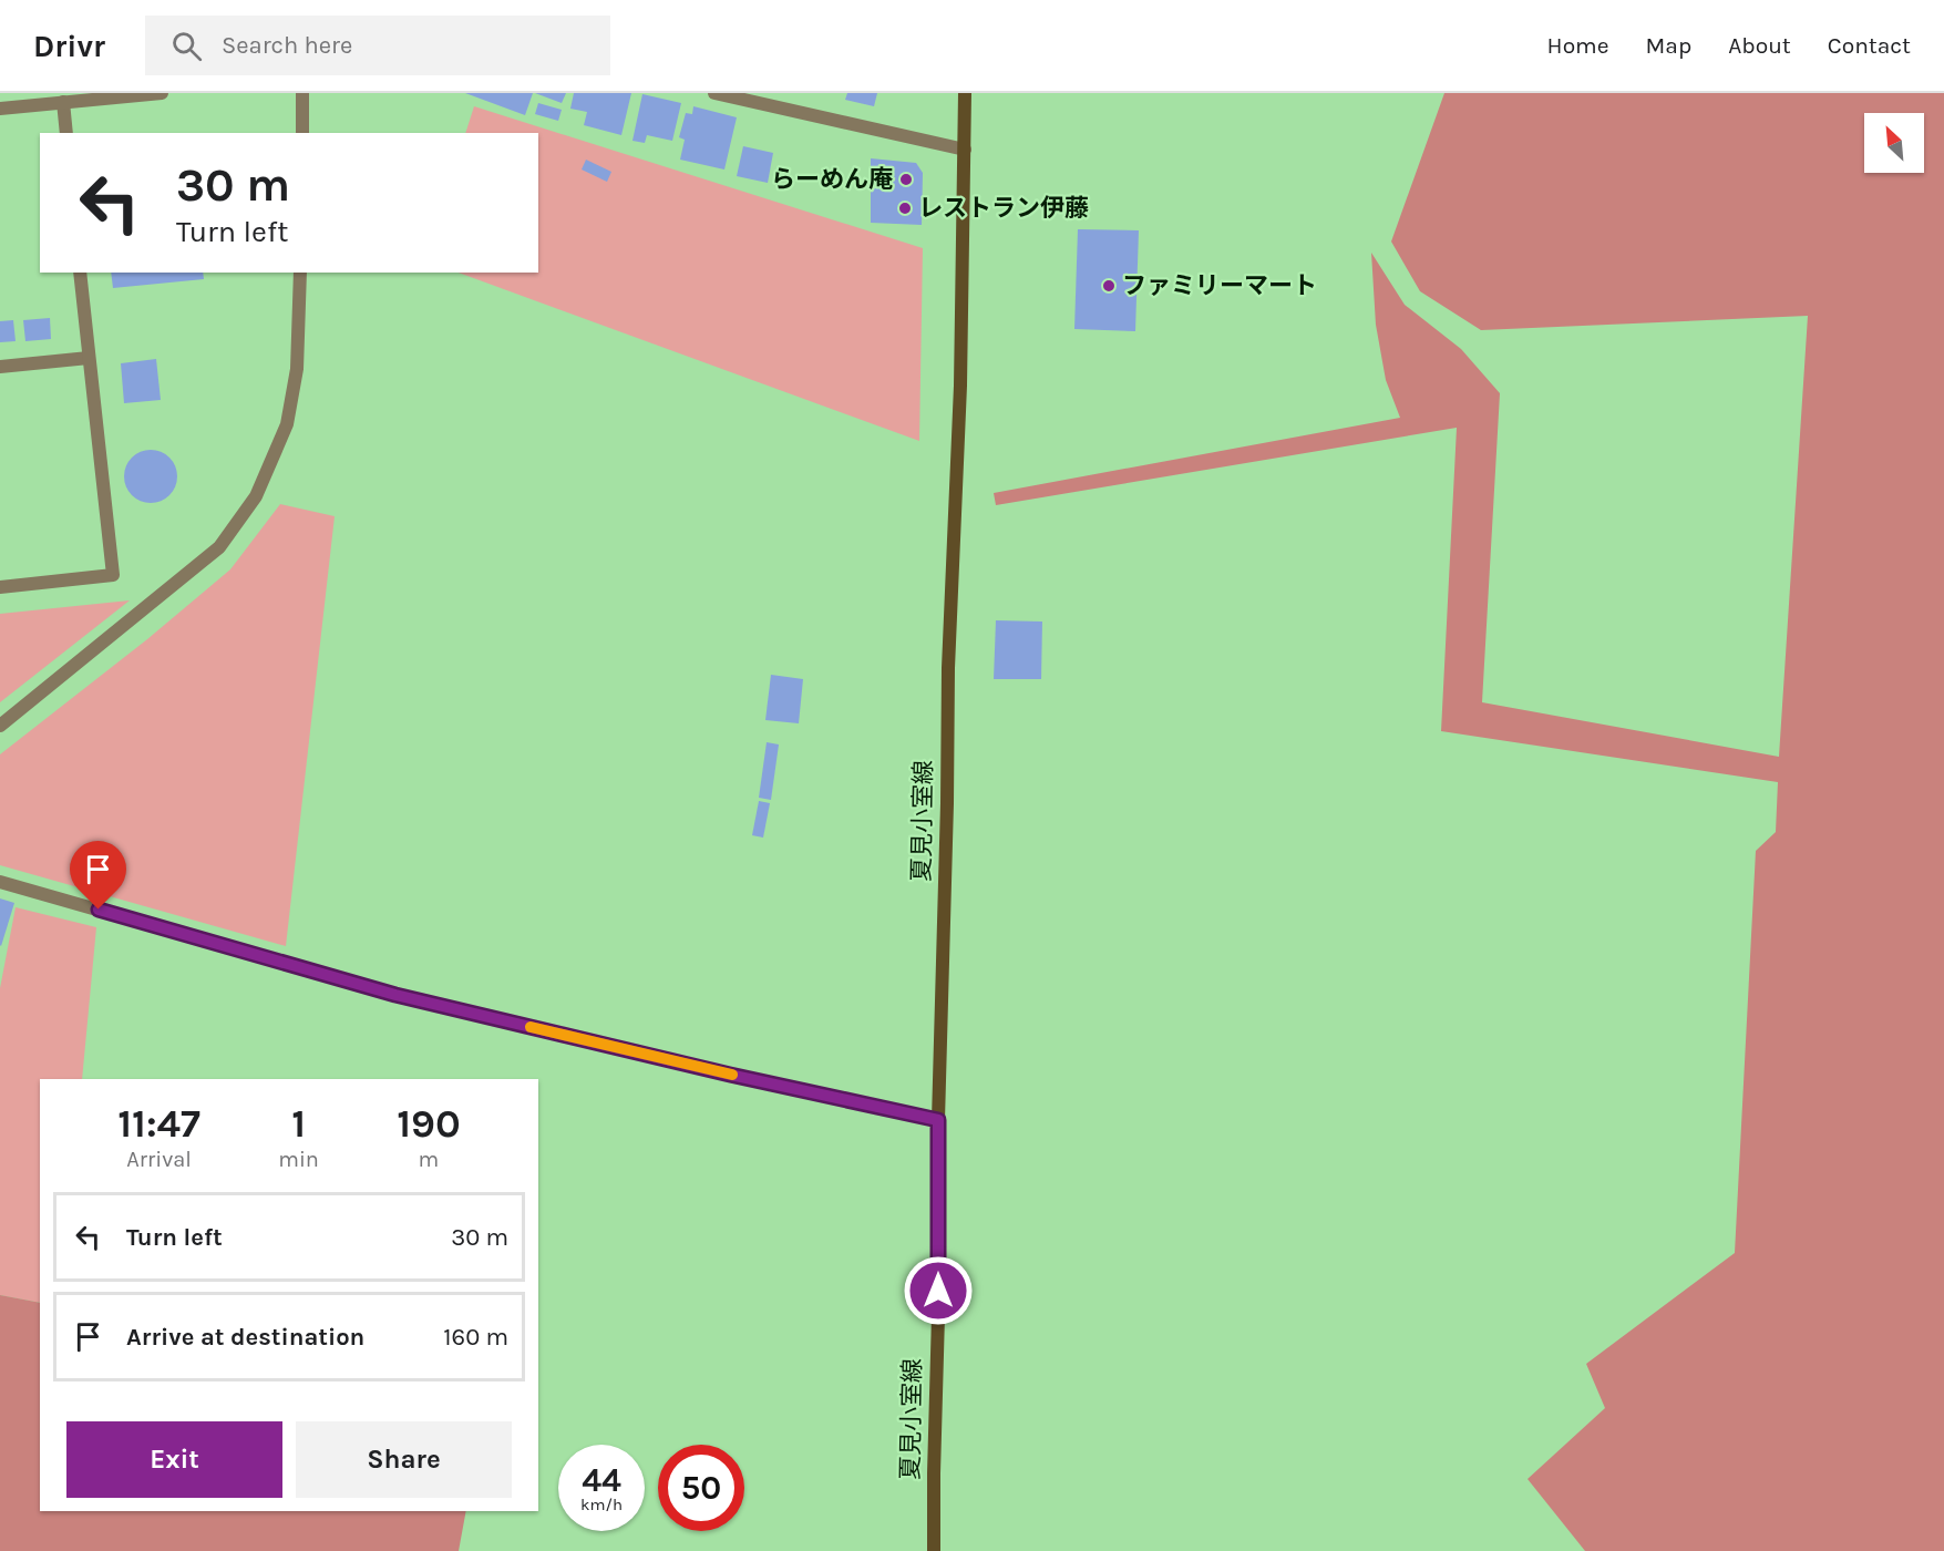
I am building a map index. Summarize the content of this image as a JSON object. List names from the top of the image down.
{
  "streets": {
    "main road": ["夏見小室線"]
  },
  "places": ["らーめん庵", "レストラン伊藤", "ファミリーマート"],
  "north": "top left",
  "page": {
    "header": "Drivr",
    "search": "Search here",
    "nav": [
      "Home",
      "Map",
      "About",
      "Contact"
    ],
    "turn": ["30 m", "Turn left"],
    "eta": [
      "11:47",
      "Arrival",
      "1",
      "min",
      "190",
      "m"
    ],
    "list": [
      {
        "name": "Turn left",
        "value": "30 m"
      },
      {
        "name": "Arrive at destination",
        "value": "160 m"
      }
    ],
    "buttons": ["Exit", "Share"],
    "speed": "44 km/h",
    "limit": "50"
  }
}
